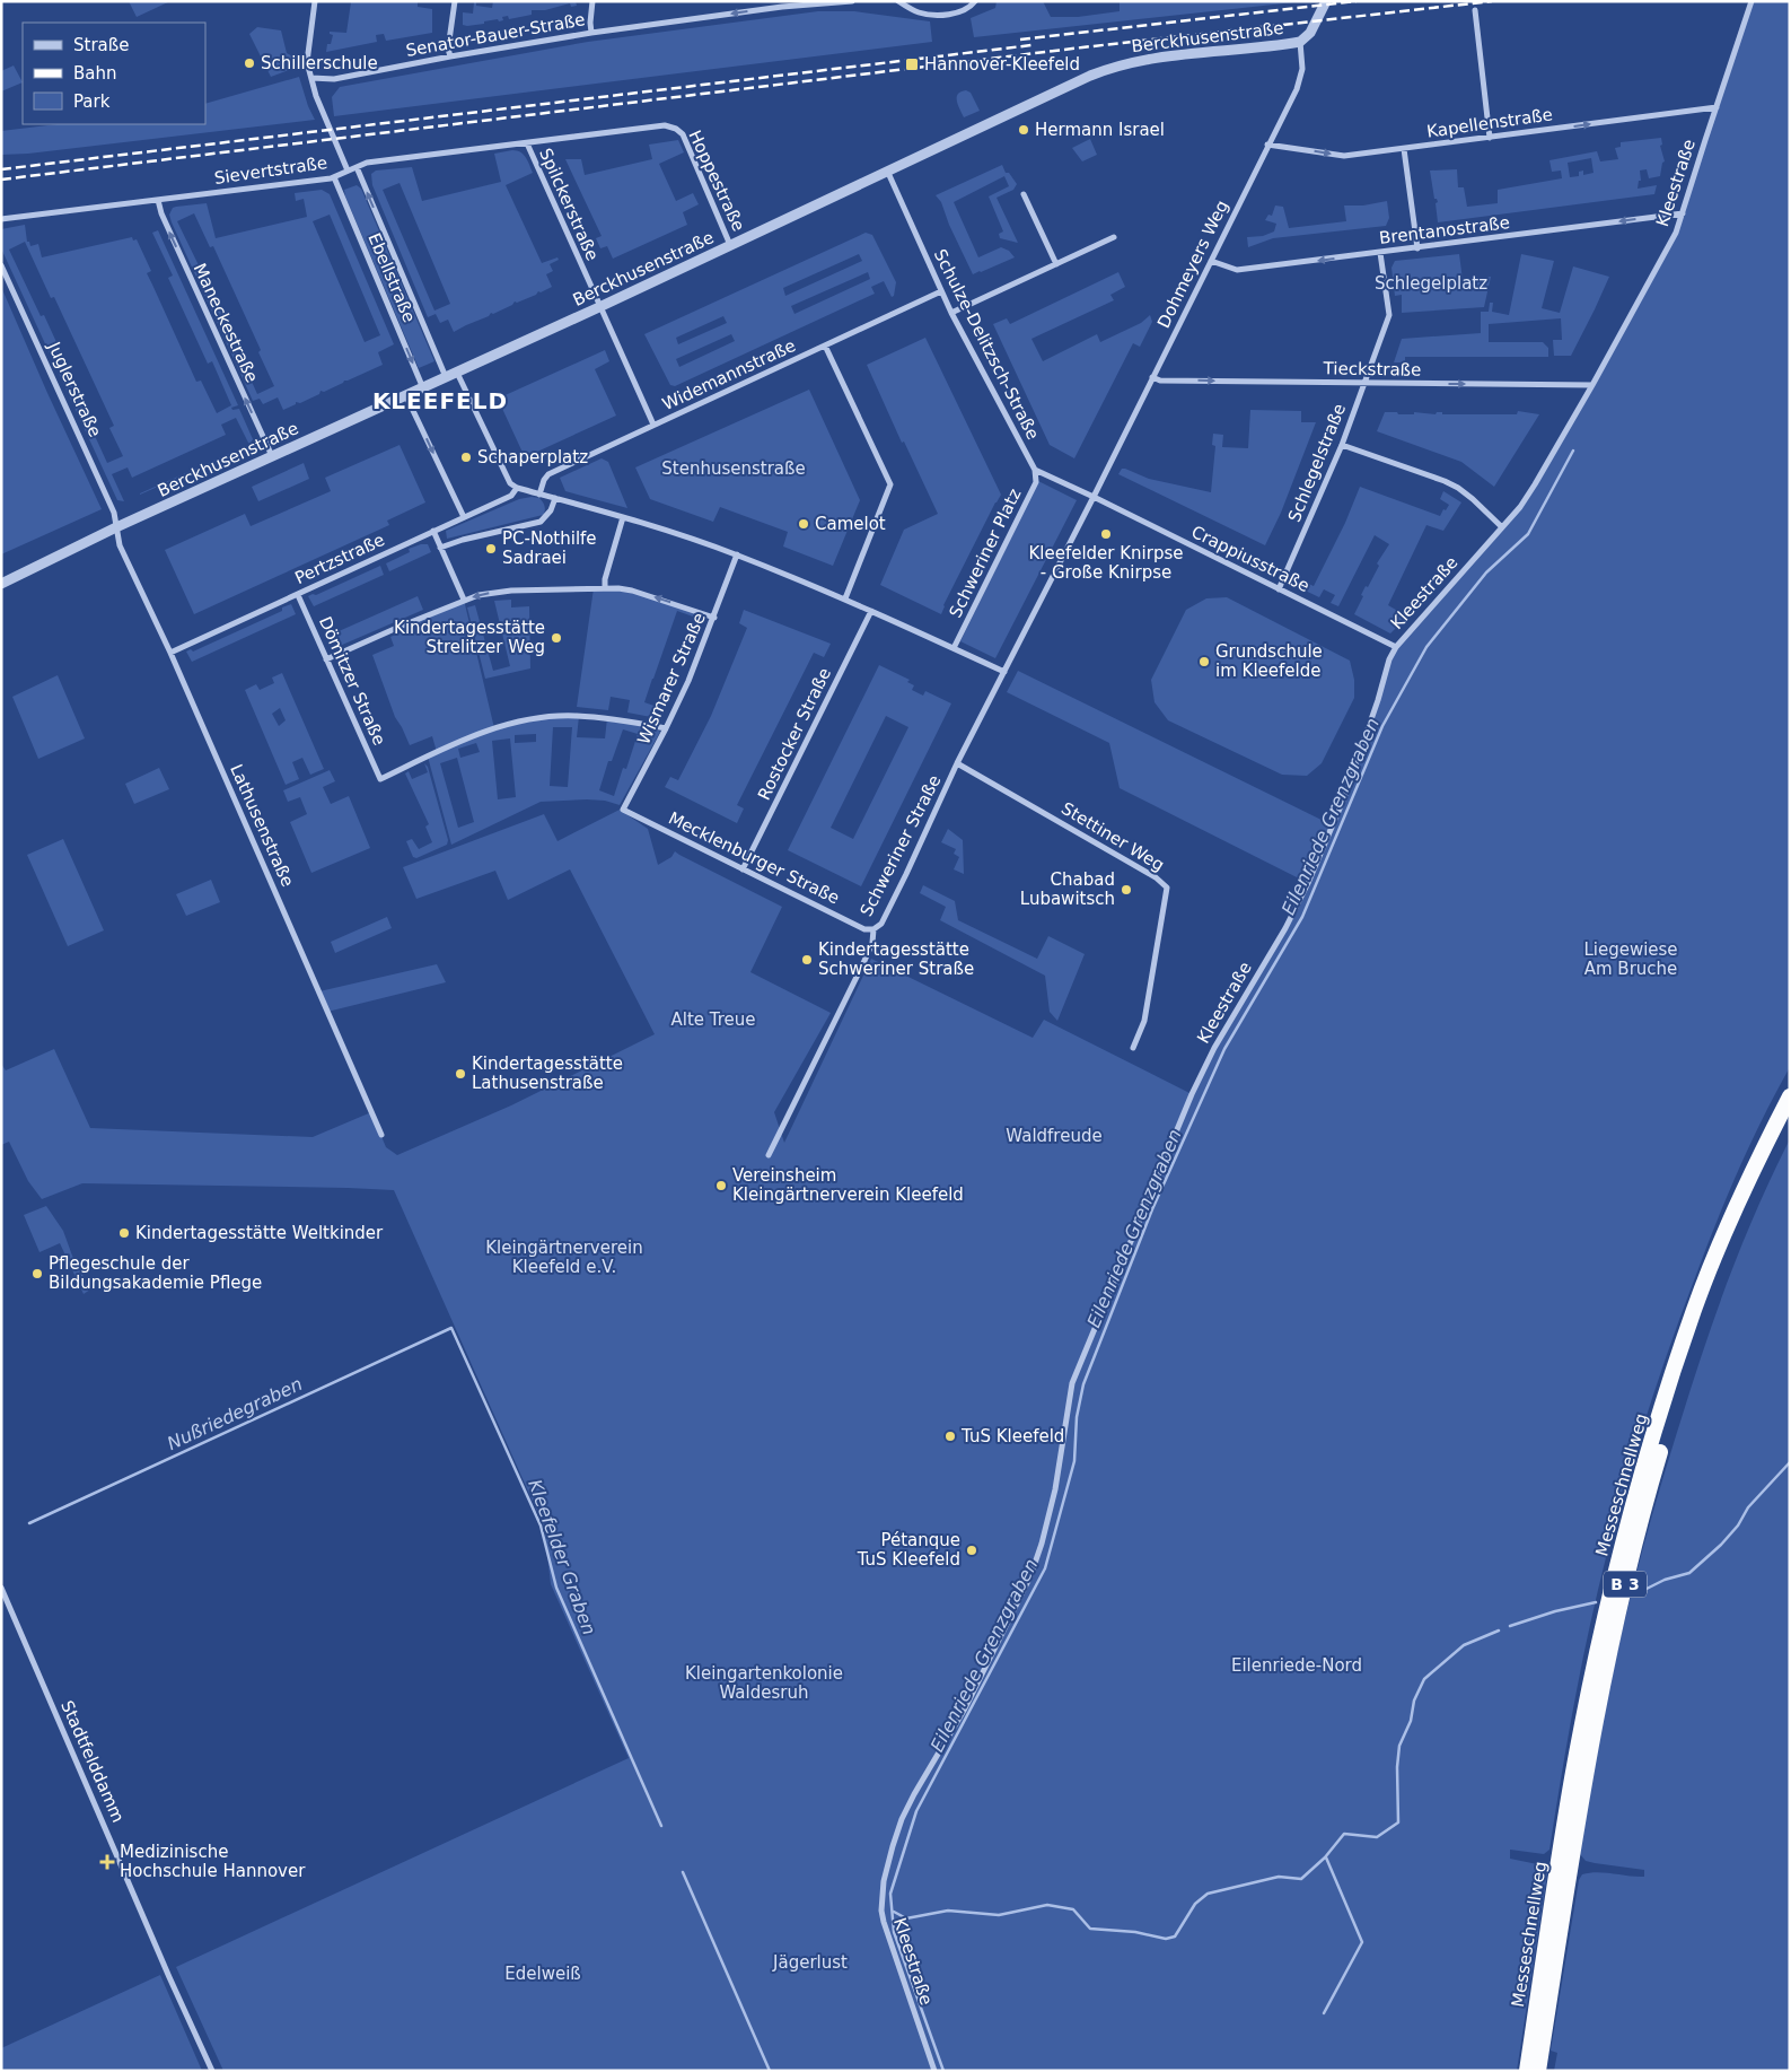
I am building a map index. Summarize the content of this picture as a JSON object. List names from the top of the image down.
{
  "streets": {
    "highway": ["Messeschnellweg", "B 3"],
    "street": [
      "Senator-Bauer-Straße",
      "Berckhusenstraße",
      "Kapellenstraße",
      "Sievertstraße",
      "Hoppestraße",
      "Kleestraße",
      "Spilckerstraße",
      "Brentanostraße",
      "Dohmeyers Weg",
      "Ebellstraße",
      "Maneckestraße",
      "Schulze-Delitzsch-Straße",
      "Tieckstraße",
      "Widemannstraße",
      "Juglerstraße",
      "Schlegelstraße",
      "Schweriner Platz",
      "Pertzstraße",
      "Crappiusstraße",
      "Wismarer Straße",
      "Dömitzer Straße",
      "Rostocker Straße",
      "Lathusenstraße",
      "Stettiner Weg",
      "Schweriner Straße",
      "Mecklenburger Straße",
      "Stadtfelddamm"
    ]
  },
  "crossings": [
    ["Berckhusenstraße", "Hoppestraße"],
    ["Berckhusenstraße", "Spilckerstraße"],
    ["Berckhusenstraße", "Dohmeyers Weg"],
    ["Berckhusenstraße", "Ebellstraße"],
    ["Berckhusenstraße", "Maneckestraße"],
    ["Berckhusenstraße", "Schulze-Delitzsch-Straße"],
    ["Berckhusenstraße", "Juglerstraße"],
    ["Berckhusenstraße", "Lathusenstraße"],
    ["Kapellenstraße", "Kleestraße"],
    ["Kapellenstraße", "Dohmeyers Weg"],
    ["Sievertstraße", "Hoppestraße"],
    ["Sievertstraße", "Spilckerstraße"],
    ["Sievertstraße", "Ebellstraße"],
    ["Sievertstraße", "Maneckestraße"],
    ["Kleestraße", "Brentanostraße"],
    ["Kleestraße", "Tieckstraße"],
    ["Kleestraße", "Crappiusstraße"],
    ["Spilckerstraße", "Widemannstraße"],
    ["Brentanostraße", "Dohmeyers Weg"],
    ["Brentanostraße", "Schlegelstraße"],
    ["Dohmeyers Weg", "Tieckstraße"],
    ["Dohmeyers Weg", "Crappiusstraße"],
    ["Schulze-Delitzsch-Straße", "Widemannstraße"],
    ["Schulze-Delitzsch-Straße", "Schweriner Platz"],
    ["Tieckstraße", "Schlegelstraße"],
    ["Juglerstraße", "Lathusenstraße"],
    ["Schlegelstraße", "Crappiusstraße"],
    ["Pertzstraße", "Dömitzer Straße"],
    ["Pertzstraße", "Lathusenstraße"],
    ["Wismarer Straße", "Dömitzer Straße"],
    ["Wismarer Straße", "Mecklenburger Straße"],
    ["Rostocker Straße", "Mecklenburger Straße"],
    ["Stettiner Weg", "Schweriner Straße"],
    ["Schweriner Straße", "Mecklenburger Straße"]
  ],
  "one_way": [
    "Senator-Bauer-Straße",
    "Kapellenstraße",
    "Brentanostraße",
    "Maneckestraße",
    "Tieckstraße"
  ],
  "districts": ["KLEEFELD"],
  "water": ["Eilenriede Grenzgraben", "Nußriedegraben", "Kleefelder Graben"],
  "parks": [
    "Schlegelplatz",
    "Stenhusenstraße",
    "Liegewiese Am Bruche",
    "Alte Treue",
    "Waldfreude",
    "Kleingärtnerverein Kleefeld e.V.",
    "Eilenriede-Nord",
    "Kleingartenkolonie Waldesruh",
    "Jägerlust",
    "Edelweiß"
  ],
  "places": {
    "other": [
      "Schillerschule",
      "Hermann Israel",
      "Schaperplatz",
      "Camelot",
      "Kleefelder Knirpse - Große Knirpse",
      "PC-Nothilfe Sadraei",
      "Kindertagesstätte Strelitzer Weg",
      "Grundschule im Kleefelde",
      "Chabad Lubawitsch",
      "Kindertagesstätte Schweriner Straße",
      "Kindertagesstätte Lathusenstraße",
      "Vereinsheim Kleingärtnerverein Kleefeld",
      "Kindertagesstätte Weltkinder",
      "Pflegeschule der Bildungsakademie Pflege",
      "TuS Kleefeld",
      "Pétanque TuS Kleefeld"
    ],
    "transit": ["Hannover-Kleefeld"],
    "health": ["Medizinische Hochschule Hannover"]
  },
  "legend": ["Straße", "Bahn", "Park"]
}
